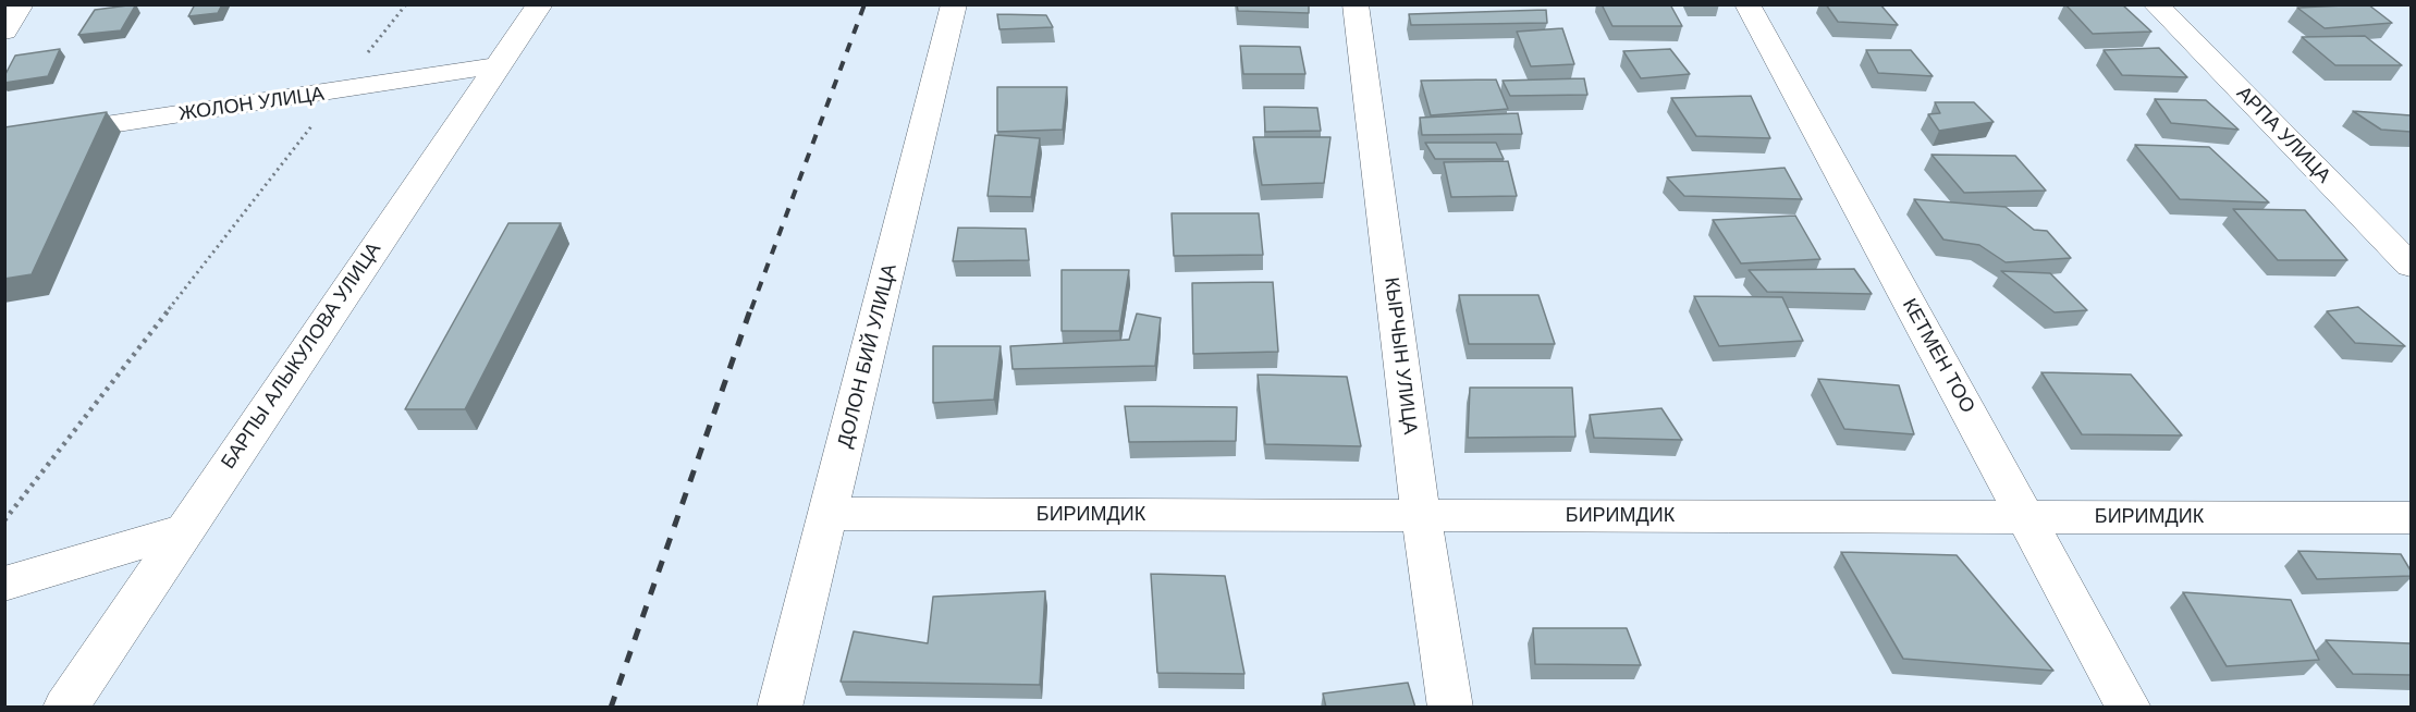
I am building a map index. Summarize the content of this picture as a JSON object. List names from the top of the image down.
{
  "streets": {
    "street": [
      "ЖОЛОН УЛИЦА",
      "АРПА УЛИЦА",
      "БАРПЫ АЛЫКУЛОВА УЛИЦА",
      "ДОЛОН БИЙ УЛИЦА",
      "КЫРЧЫН УЛИЦА",
      "КЕТМЕН ТОО",
      "БИРИМДИК"
    ]
  },
  "crossings": [
    ["ЖОЛОН УЛИЦА", "БАРПЫ АЛЫКУЛОВА УЛИЦА"],
    ["ДОЛОН БИЙ УЛИЦА", "БИРИМДИК"],
    ["КЫРЧЫН УЛИЦА", "БИРИМДИК"],
    ["КЕТМЕН ТОО", "БИРИМДИК"]
  ]
}
